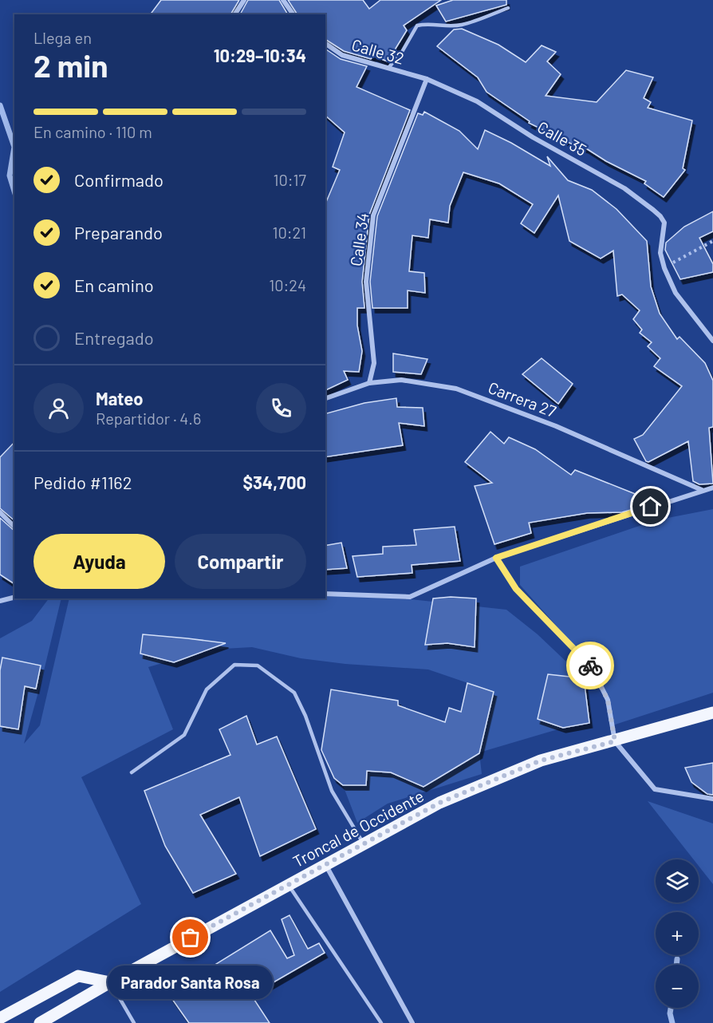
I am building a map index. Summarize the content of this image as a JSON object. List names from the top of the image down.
{
  "streets": {
    "main road": ["Troncal de Occidente"],
    "street": [
      "Calle 32",
      "Calle 35",
      "Calle 34",
      "Carrera 27"
    ]
  },
  "crossings": [
    ["Calle 32", "Calle 35"],
    ["Calle 32", "Calle 34"],
    ["Calle 35", "Calle 34"],
    ["Calle 34", "Carrera 27"]
  ],
  "places": ["Parador Santa Rosa"],
  "page": {
    "heading": ["2 min", "Llega en", "10:29–10:34"],
    "panel": [
      "Mateo",
      "Repartidor · 4.6",
      "Pedido #1162",
      "$34,700"
    ],
    "bar": "En camino · 110 m",
    "list": [
      ["Confirmado", "10:17"],
      ["Preparando", "10:21"],
      ["En camino", "10:24"],
      "Entregado"
    ],
    "buttons": ["Ayuda", "Compartir"],
    "map_buttons": ["+", "−"],
    "bubble": "Parador Santa Rosa"
  }
}
